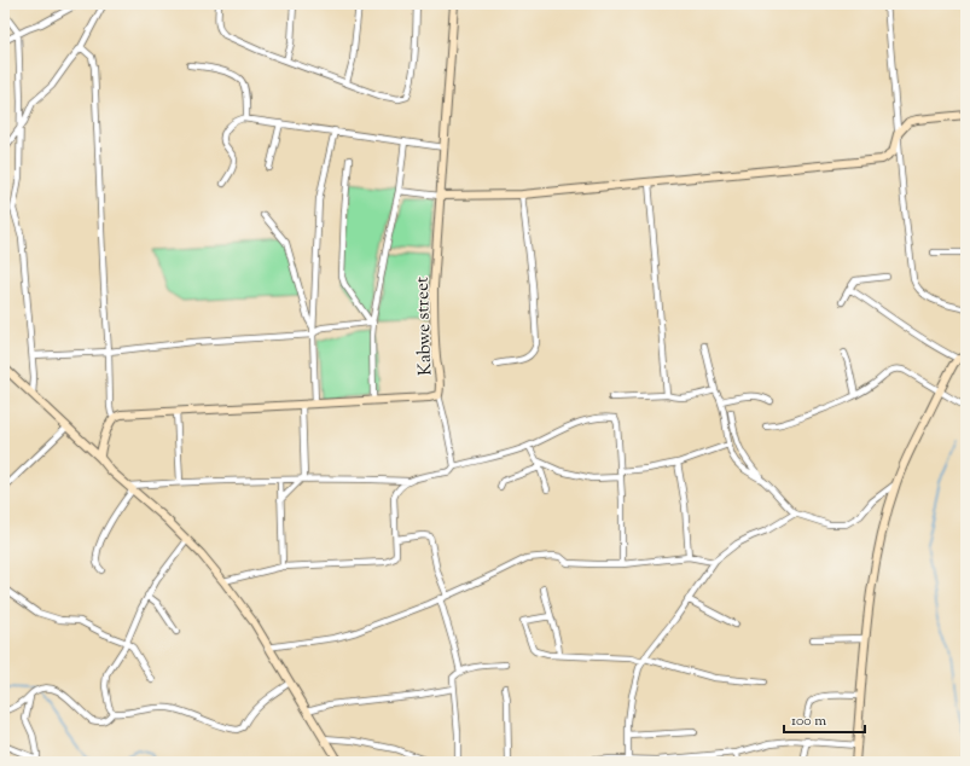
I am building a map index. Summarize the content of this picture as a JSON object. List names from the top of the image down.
{
  "streets": {
    "main road": ["Kabwe street"]
  },
  "scale_bar": "100 m"
}
